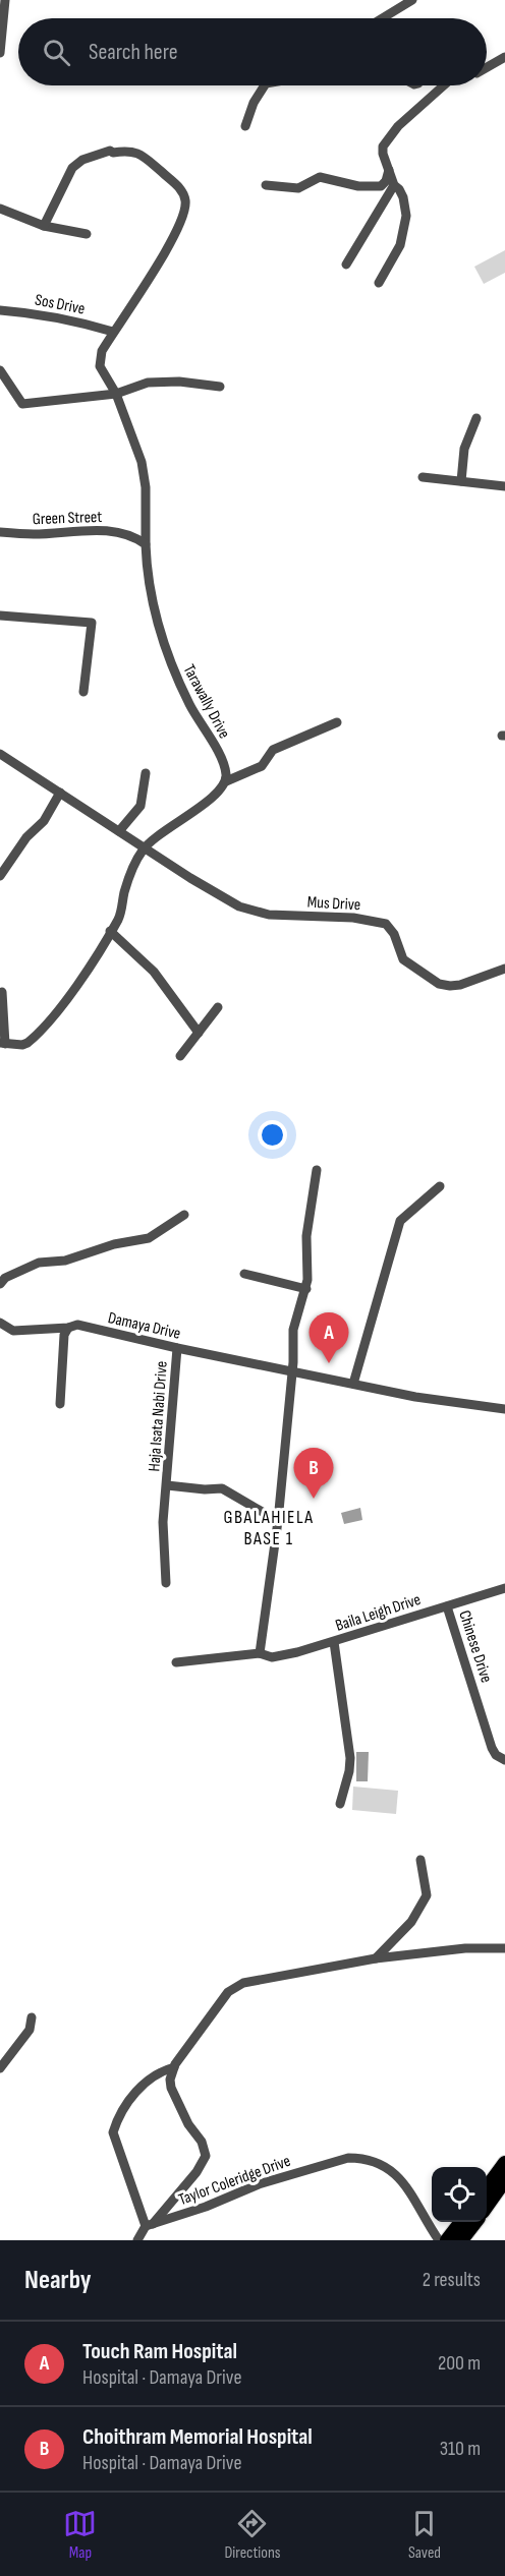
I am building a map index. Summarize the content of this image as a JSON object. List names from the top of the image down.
{
  "streets": {
    "street": [
      "Sos Drive",
      "Green Street",
      "Tarawally Drive",
      "Mus Drive",
      "Damaya Drive",
      "Haja Isata Nabi Drive",
      "Baila Leigh Drive",
      "Chinese Drive",
      "Taylor Coleridge Drive"
    ]
  },
  "crossings": [
    ["Sos Drive", "Tarawally Drive"],
    ["Green Street", "Tarawally Drive"],
    ["Damaya Drive", "Haja Isata Nabi Drive"],
    ["Baila Leigh Drive", "Chinese Drive"]
  ],
  "districts": ["GBALAHIELA BASE 1"],
  "page": {
    "search": "Search here",
    "pins": ["A", "B"],
    "heading": ["Nearby", "2 results"],
    "list": [
      {
        "mark": "A",
        "name": "Touch Ram Hospital",
        "note": "Hospital · Damaya Drive",
        "value": "200 m"
      },
      {
        "mark": "B",
        "name": "Choithram Memorial Hospital",
        "note": "Hospital · Damaya Drive",
        "value": "310 m"
      }
    ],
    "nav": ["Map", "Directions", "Saved"]
  }
}
